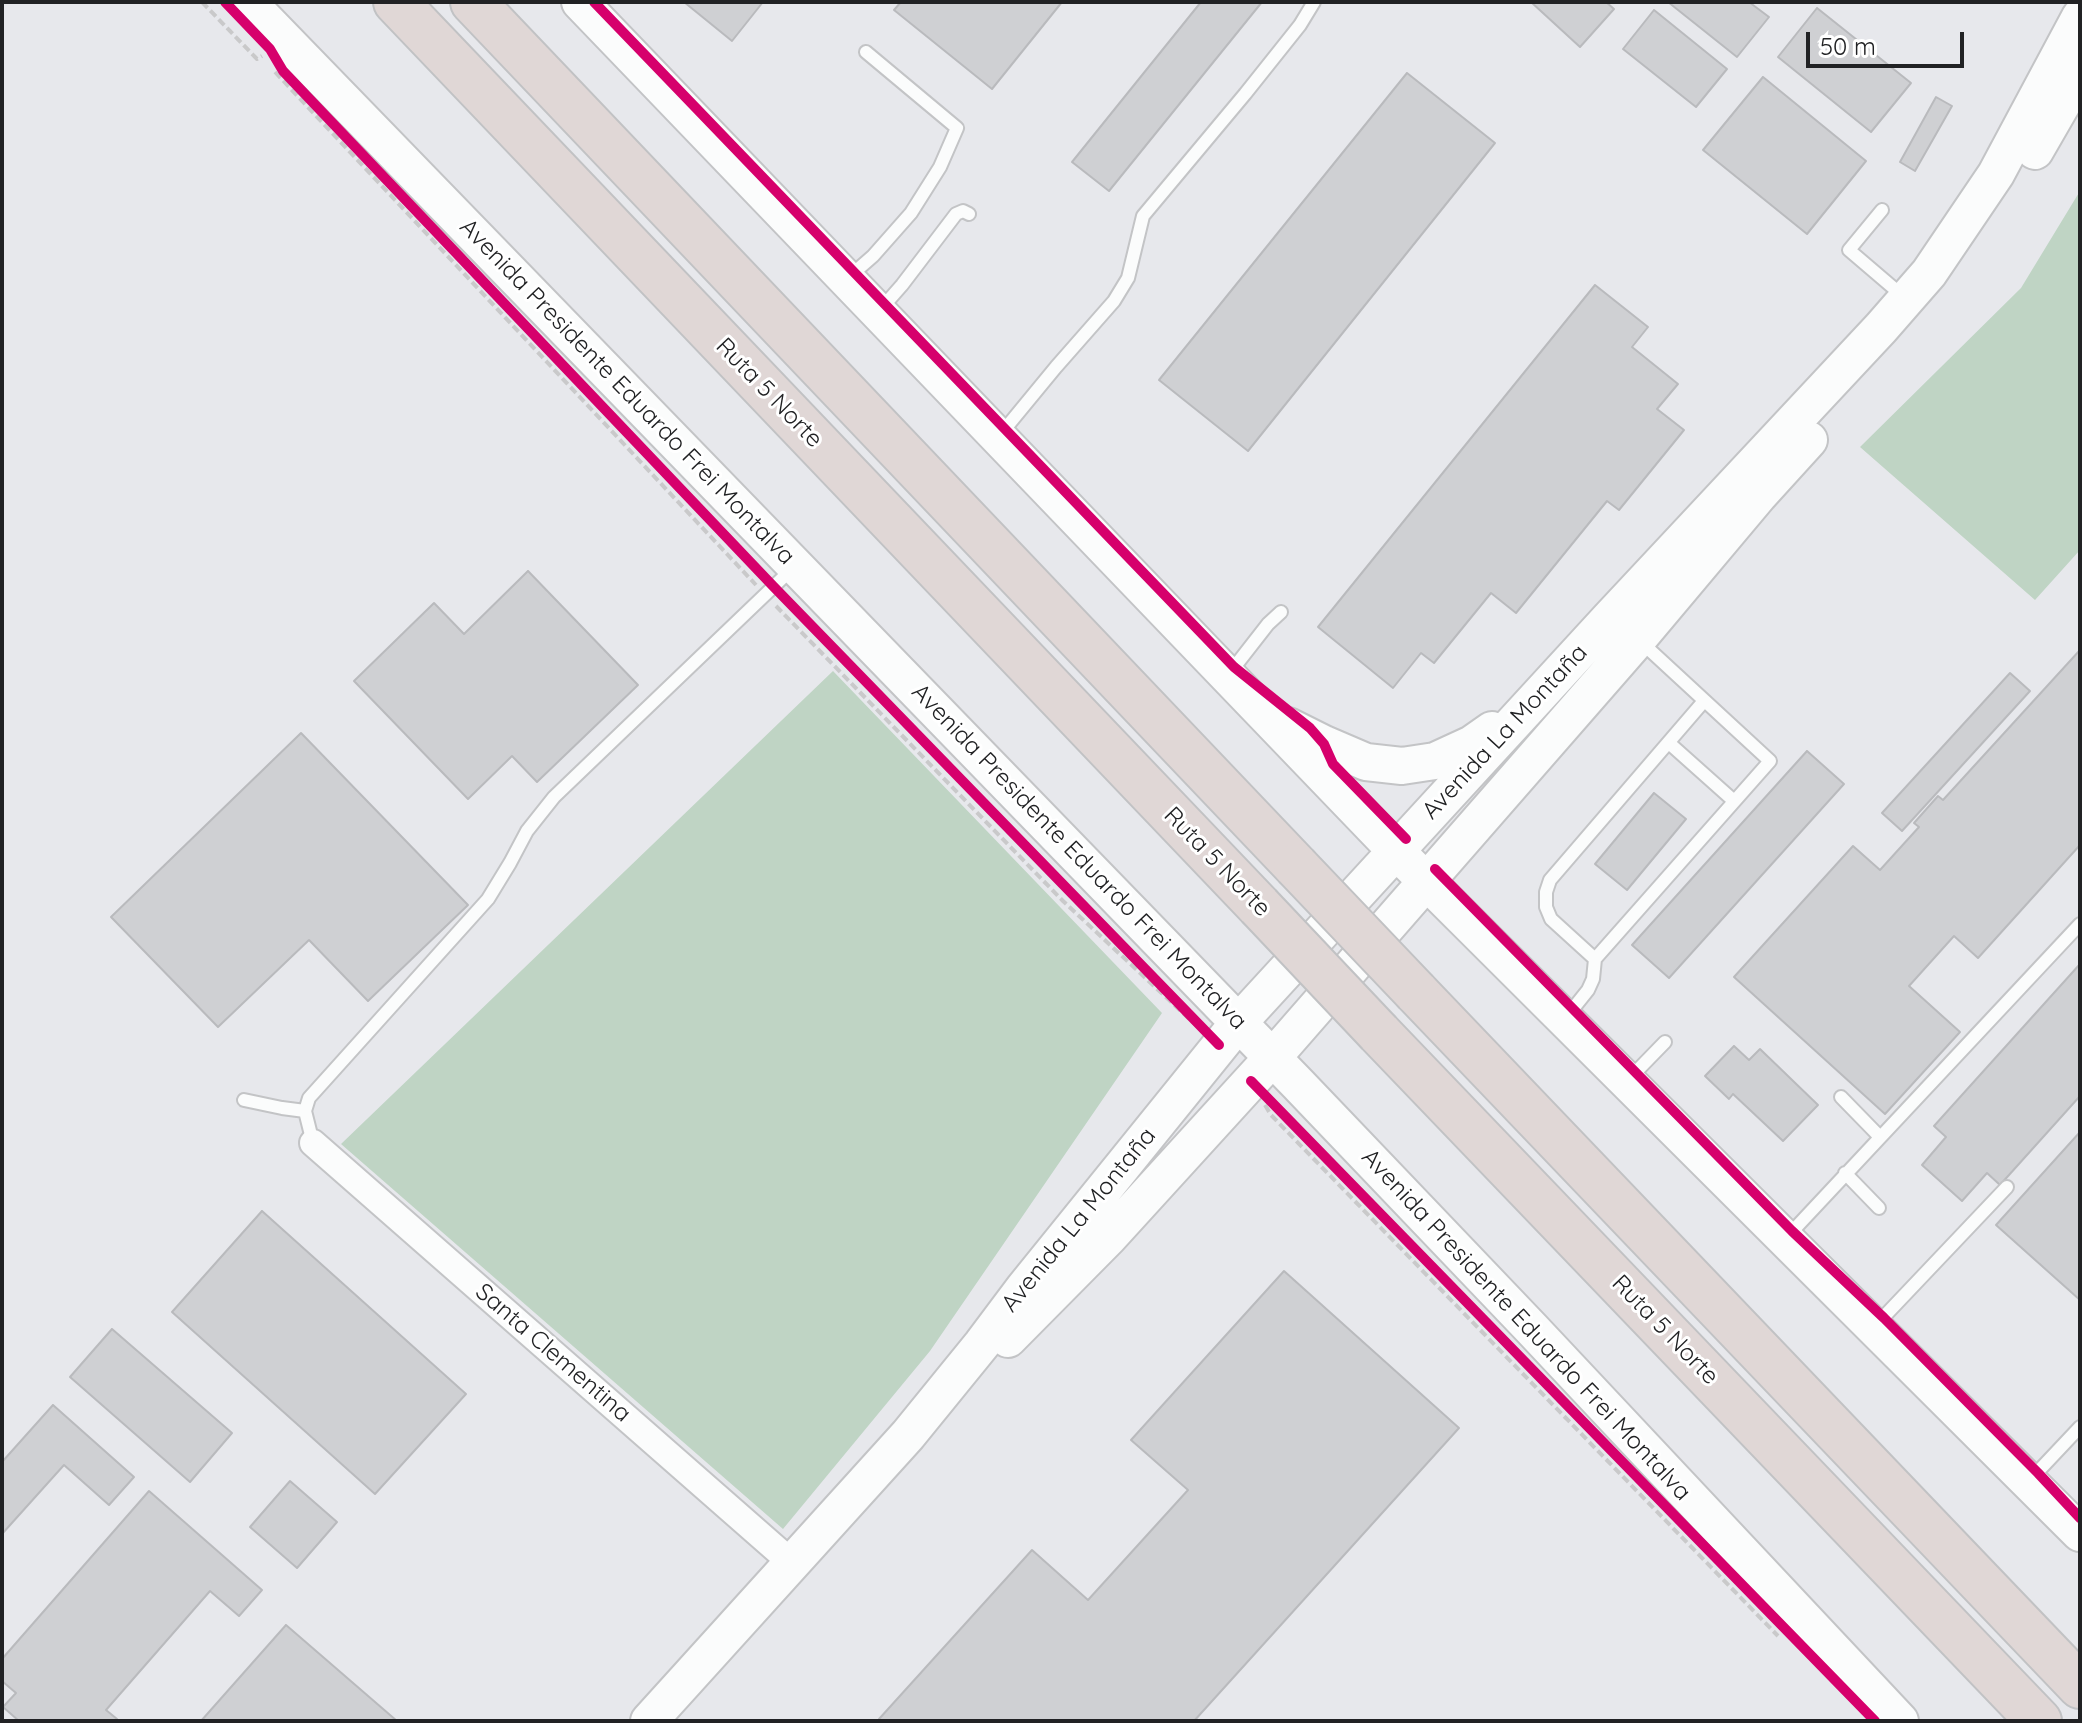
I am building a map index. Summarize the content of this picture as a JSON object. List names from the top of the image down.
{
  "streets": {
    "highway": ["Ruta 5 Norte"],
    "main road": ["Avenida Presidente Eduardo Frei Montalva", "Avenida La Montaña"],
    "street": ["Santa Clementina"]
  },
  "crossings": [
    ["Avenida Presidente Eduardo Frei Montalva", "Avenida La Montaña"],
    ["Avenida La Montaña", "Santa Clementina"]
  ],
  "scale_bar": "50 m"
}
